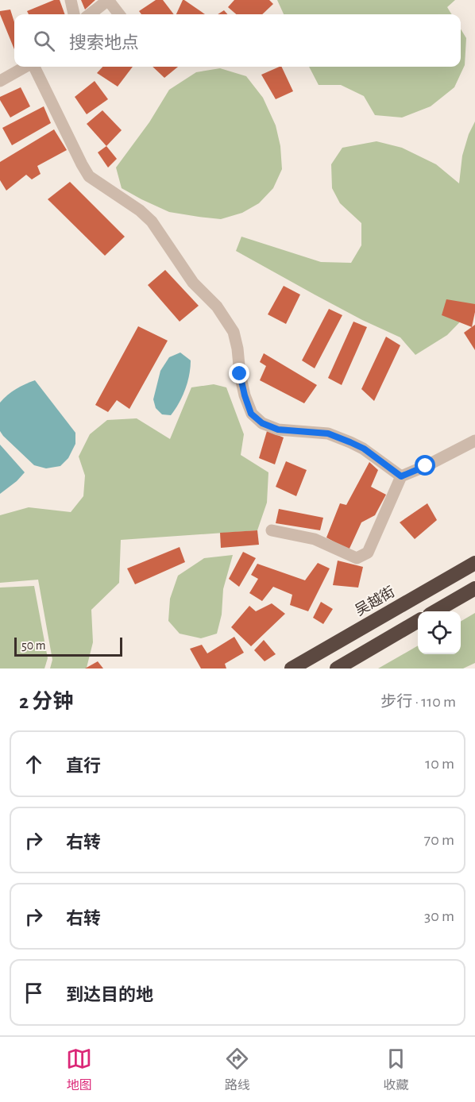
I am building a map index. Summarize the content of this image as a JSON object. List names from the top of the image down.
{
  "streets": {
    "highway": ["吴越街"]
  },
  "scale_bar": "50 m",
  "page": {
    "search": "搜索地点",
    "scale": "50 m",
    "heading": ["2 分钟", "步行 · 110 m"],
    "list": [
      ["直行", "10 m"],
      ["右转", "70 m"],
      ["右转", "30 m"],
      "到达目的地"
    ],
    "nav": ["地图", "路线", "收藏"]
  }
}
